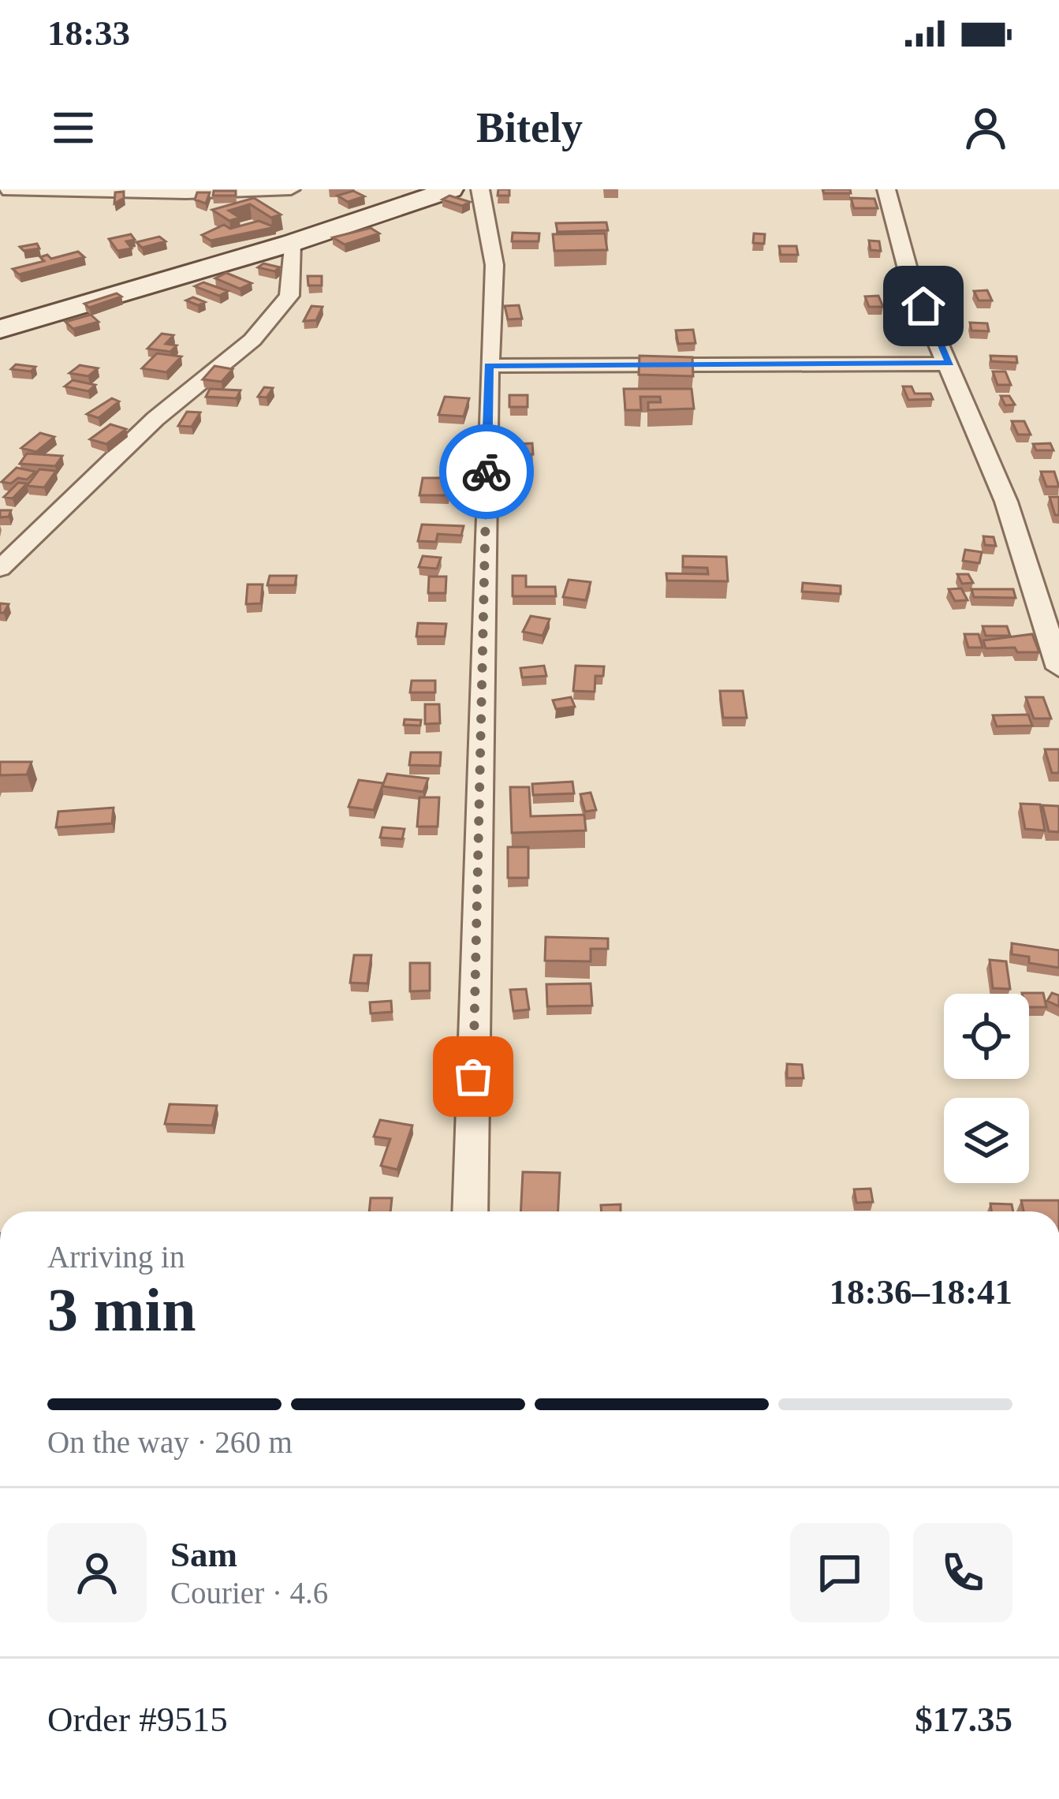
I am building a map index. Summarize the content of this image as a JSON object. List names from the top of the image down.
{
  "page": {
    "status": "18:33",
    "header": "Bitely",
    "heading": ["3 min", "Arriving in", "18:36–18:41"],
    "panel": [
      "Sam",
      "Courier · 4.6",
      "Order #9515",
      "$17.35"
    ],
    "bar": "On the way · 260 m"
  }
}
